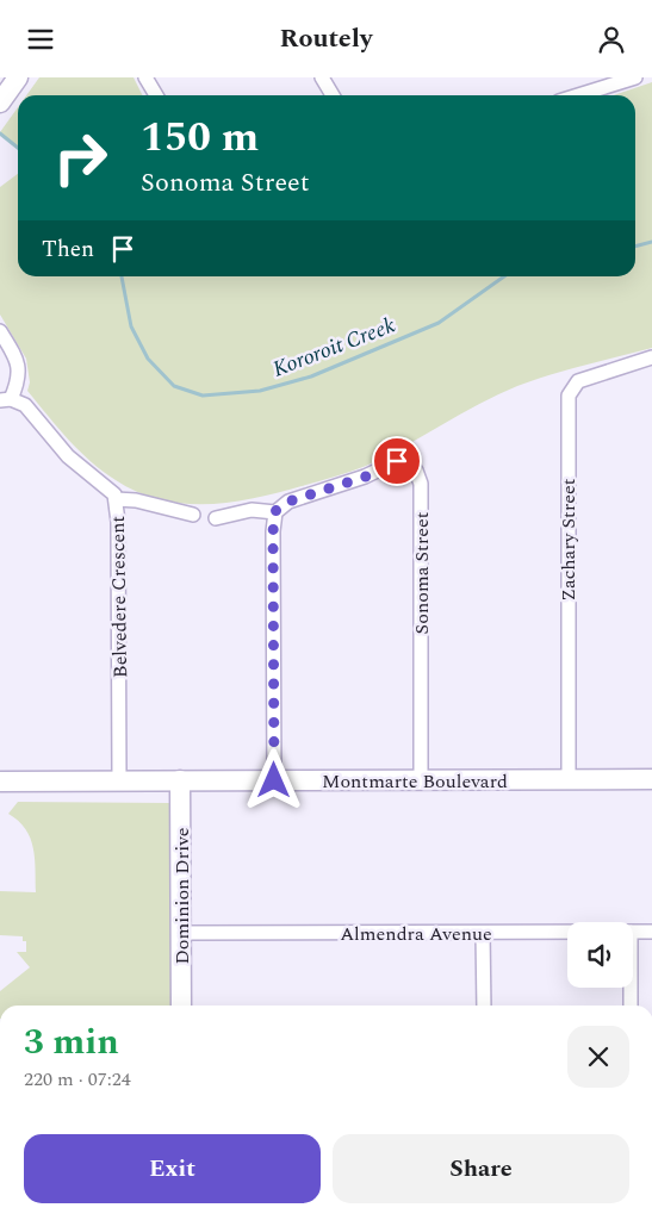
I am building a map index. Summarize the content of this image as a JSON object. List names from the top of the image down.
{
  "streets": {
    "street": [
      "Zachary Street",
      "Sonoma Street",
      "Belvedere Crescent",
      "Montmarte Boulevard",
      "Dominion Drive",
      "Almendra Avenue"
    ]
  },
  "crossings": [
    ["Zachary Street", "Montmarte Boulevard"],
    ["Sonoma Street", "Montmarte Boulevard"],
    ["Belvedere Crescent", "Montmarte Boulevard"],
    ["Montmarte Boulevard", "Dominion Drive"],
    ["Dominion Drive", "Almendra Avenue"]
  ],
  "water": ["Kororoit Creek"],
  "page": {
    "header": "Routely",
    "turn": ["150 m", "Sonoma Street"],
    "then": "Then",
    "heading": ["3 min", "220 m · 07:24"],
    "buttons": ["Exit", "Share"]
  }
}
